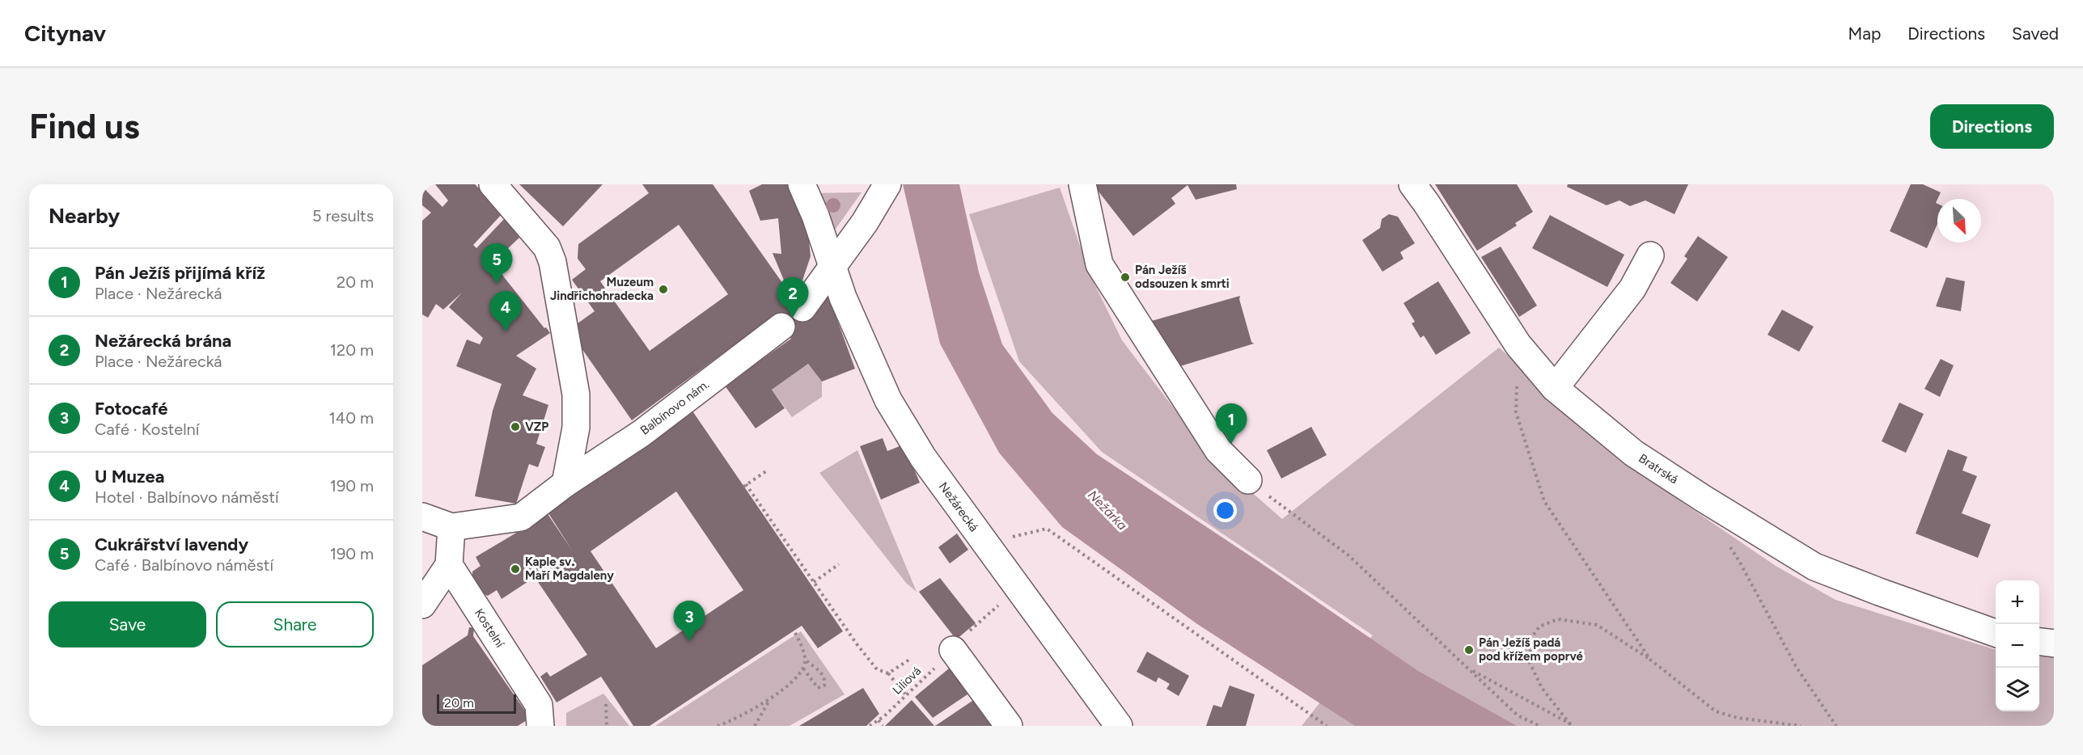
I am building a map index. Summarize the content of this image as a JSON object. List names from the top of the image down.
{
  "streets": {
    "street": [
      "Balbínovo nám.",
      "Bratrská",
      "Nežárecká",
      "Kostelní"
    ],
    "path": ["Liliová"]
  },
  "water": ["Nežárka"],
  "places": [
    "Pán Ježíš odsouzen k smrti",
    "Muzeum Jindřichohradecka",
    "VZP",
    "Kaple sv. Maří Magdaleny",
    "Pán Ježíš padá pod křížem poprvé"
  ],
  "scale_bar": "20 m",
  "north": "bottom right",
  "page": {
    "header": "Citynav",
    "nav": ["Map", "Directions", "Saved"],
    "buttons": [
      "Directions",
      ["Save", "Share"]
    ],
    "title": "Find us",
    "heading": ["Nearby", "5 results"],
    "pins": [
      "5",
      "2",
      "4",
      "1",
      "3"
    ],
    "list": [
      {
        "mark": "1",
        "name": "Pán Ježíš přijímá kříž",
        "note": "Place · Nežárecká",
        "value": "20 m"
      },
      {
        "mark": "2",
        "name": "Nežárecká brána",
        "note": "Place · Nežárecká",
        "value": "120 m"
      },
      {
        "mark": "3",
        "name": "Fotocafé",
        "note": "Café · Kostelní",
        "value": "140 m"
      },
      {
        "mark": "4",
        "name": "U Muzea",
        "note": "Hotel · Balbínovo náměstí",
        "value": "190 m"
      },
      {
        "mark": "5",
        "name": "Cukrářství lavendy",
        "note": "Café · Balbínovo náměstí",
        "value": "190 m"
      }
    ],
    "map_buttons": ["+", "−"],
    "scale": "20 m"
  }
}
